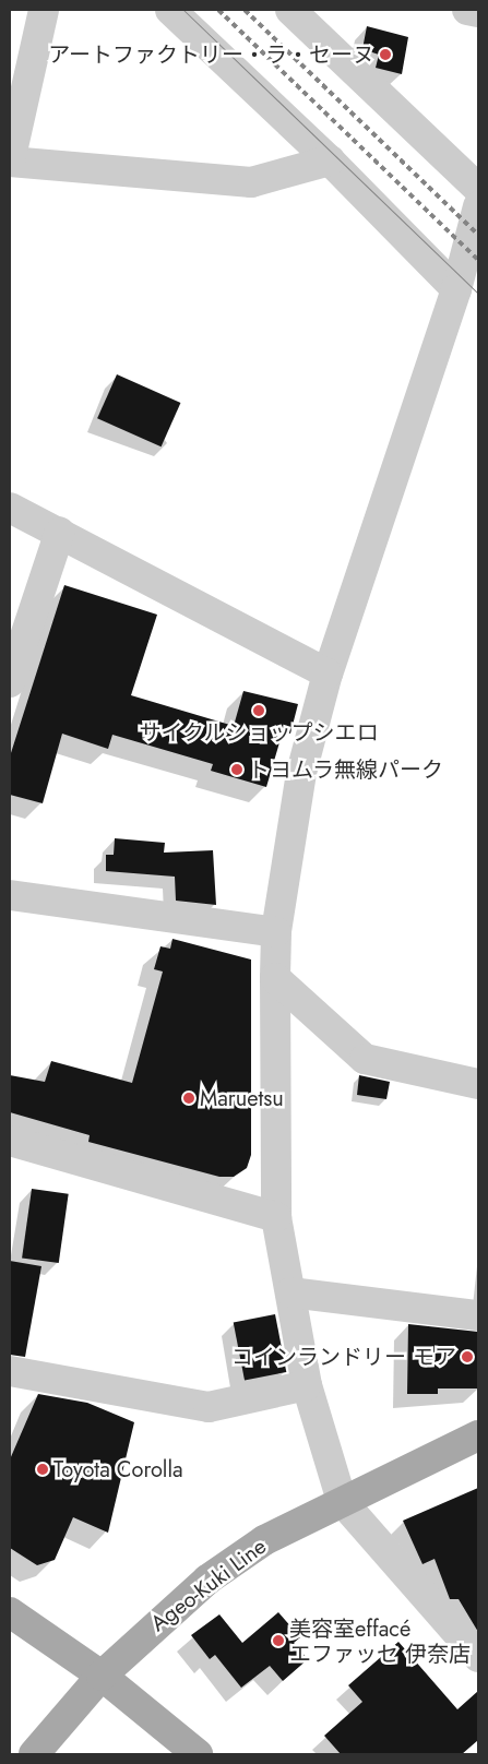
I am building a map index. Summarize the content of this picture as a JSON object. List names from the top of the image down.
{
  "streets": {
    "main road": ["Ageo-Kuki Line"]
  },
  "places": [
    "アートファクトリー・ラ・セーヌ",
    "サイクルショップシエロ",
    "トヨムラ無線パーク",
    "Maruetsu",
    "コインランドリー モア",
    "Toyota Corolla",
    "美容室effacé エファッセ 伊奈店"
  ]
}
